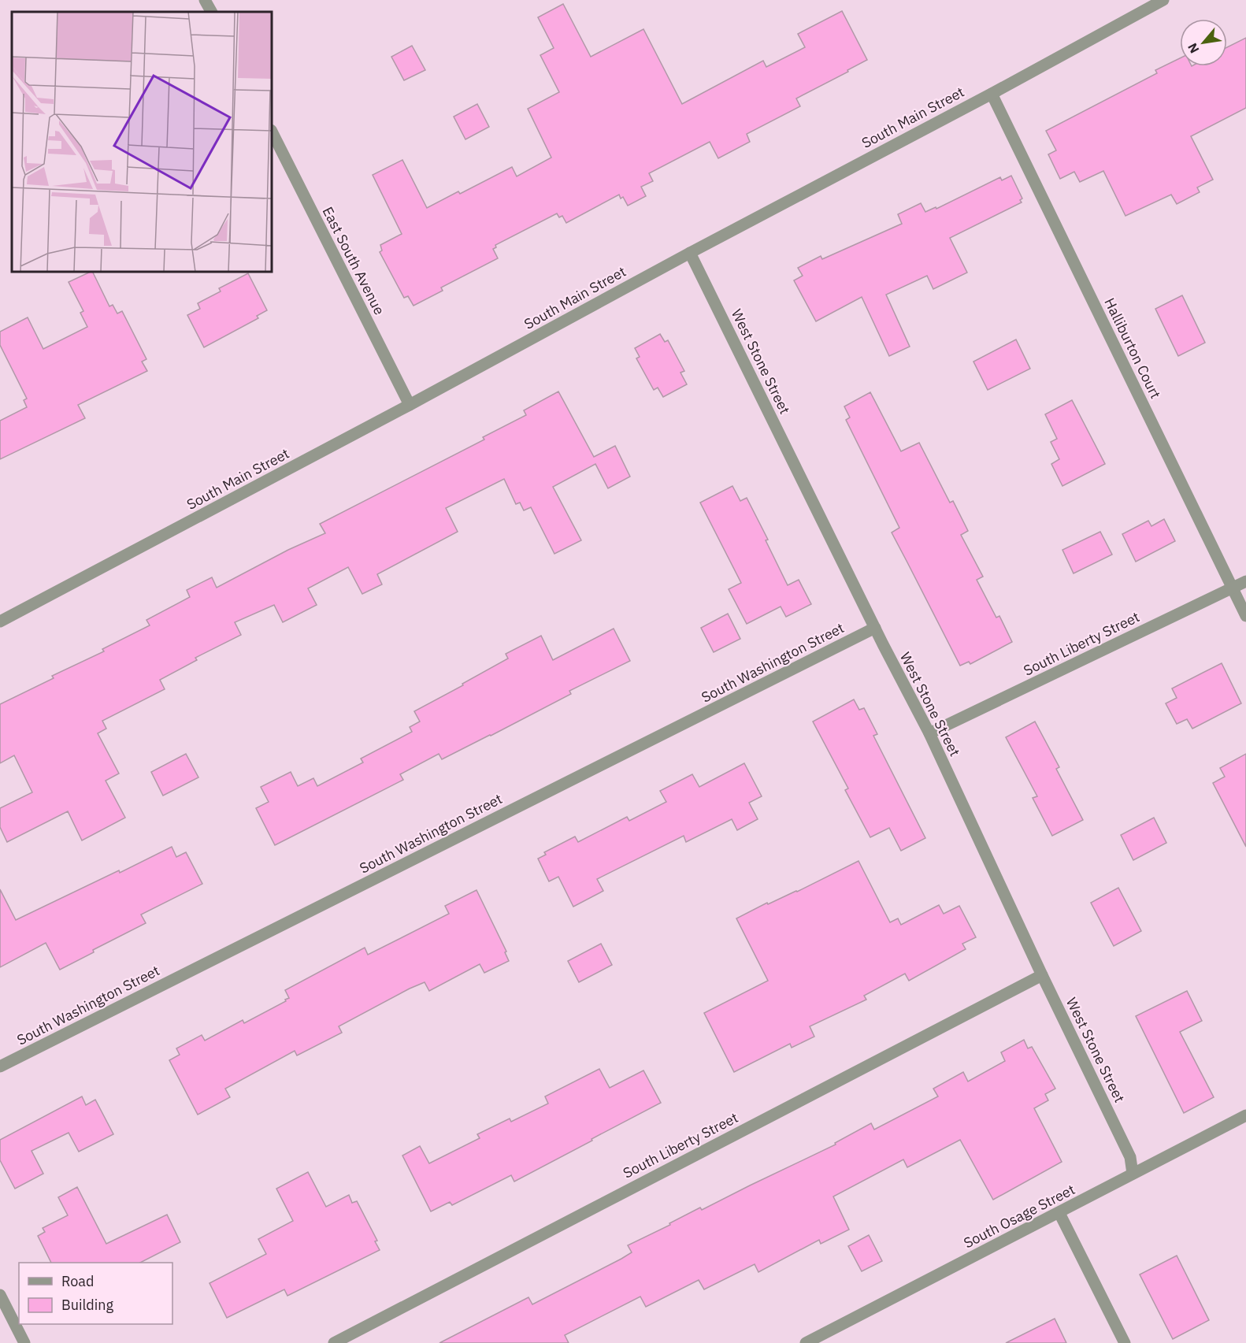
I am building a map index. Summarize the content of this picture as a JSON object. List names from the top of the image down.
{
  "streets": {
    "street": [
      "South Main Street",
      "East South Avenue",
      "Halliburton Court",
      "West Stone Street",
      "South Liberty Street",
      "South Washington Street",
      "South Osage Street"
    ]
  },
  "crossings": [
    ["South Main Street", "East South Avenue"],
    ["South Main Street", "Halliburton Court"],
    ["South Main Street", "West Stone Street"],
    ["Halliburton Court", "South Liberty Street"],
    ["West Stone Street", "South Liberty Street"],
    ["West Stone Street", "South Washington Street"],
    ["West Stone Street", "South Osage Street"]
  ],
  "legend": ["Road", "Building"],
  "north": "bottom left"
}
